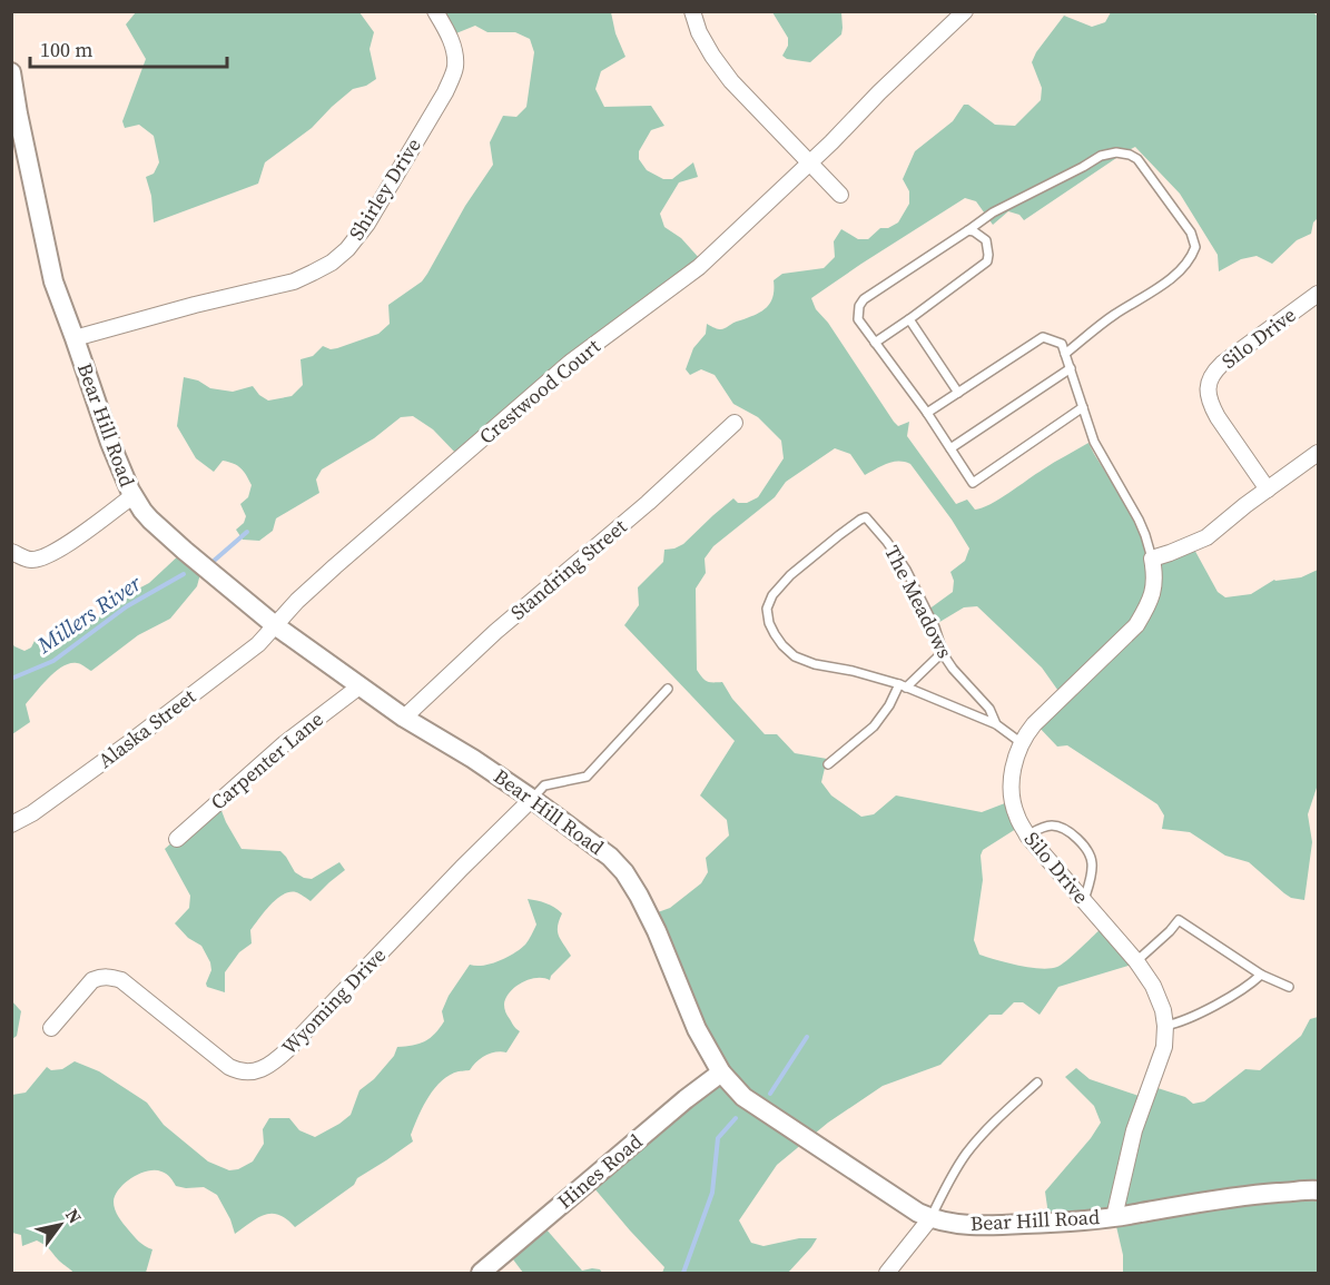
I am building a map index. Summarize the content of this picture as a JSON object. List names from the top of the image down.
{
  "streets": {
    "street": [
      "Shirley Drive",
      "Silo Drive",
      "Crestwood Court",
      "Bear Hill Road",
      "Standring Street",
      "Alaska Street",
      "Carpenter Lane",
      "Wyoming Drive",
      "Hines Road"
    ],
    "lane": ["The Meadows"]
  },
  "crossings": [
    ["Shirley Drive", "Bear Hill Road"],
    ["Silo Drive", "Bear Hill Road"],
    ["Silo Drive", "The Meadows"],
    ["Crestwood Court", "Bear Hill Road"],
    ["Crestwood Court", "Alaska Street"],
    ["Bear Hill Road", "Standring Street"],
    ["Bear Hill Road", "Alaska Street"],
    ["Bear Hill Road", "Carpenter Lane"],
    ["Bear Hill Road", "Wyoming Drive"],
    ["Bear Hill Road", "Hines Road"]
  ],
  "water": ["Millers River"],
  "scale_bar": "100 m",
  "north": "top right"
}
